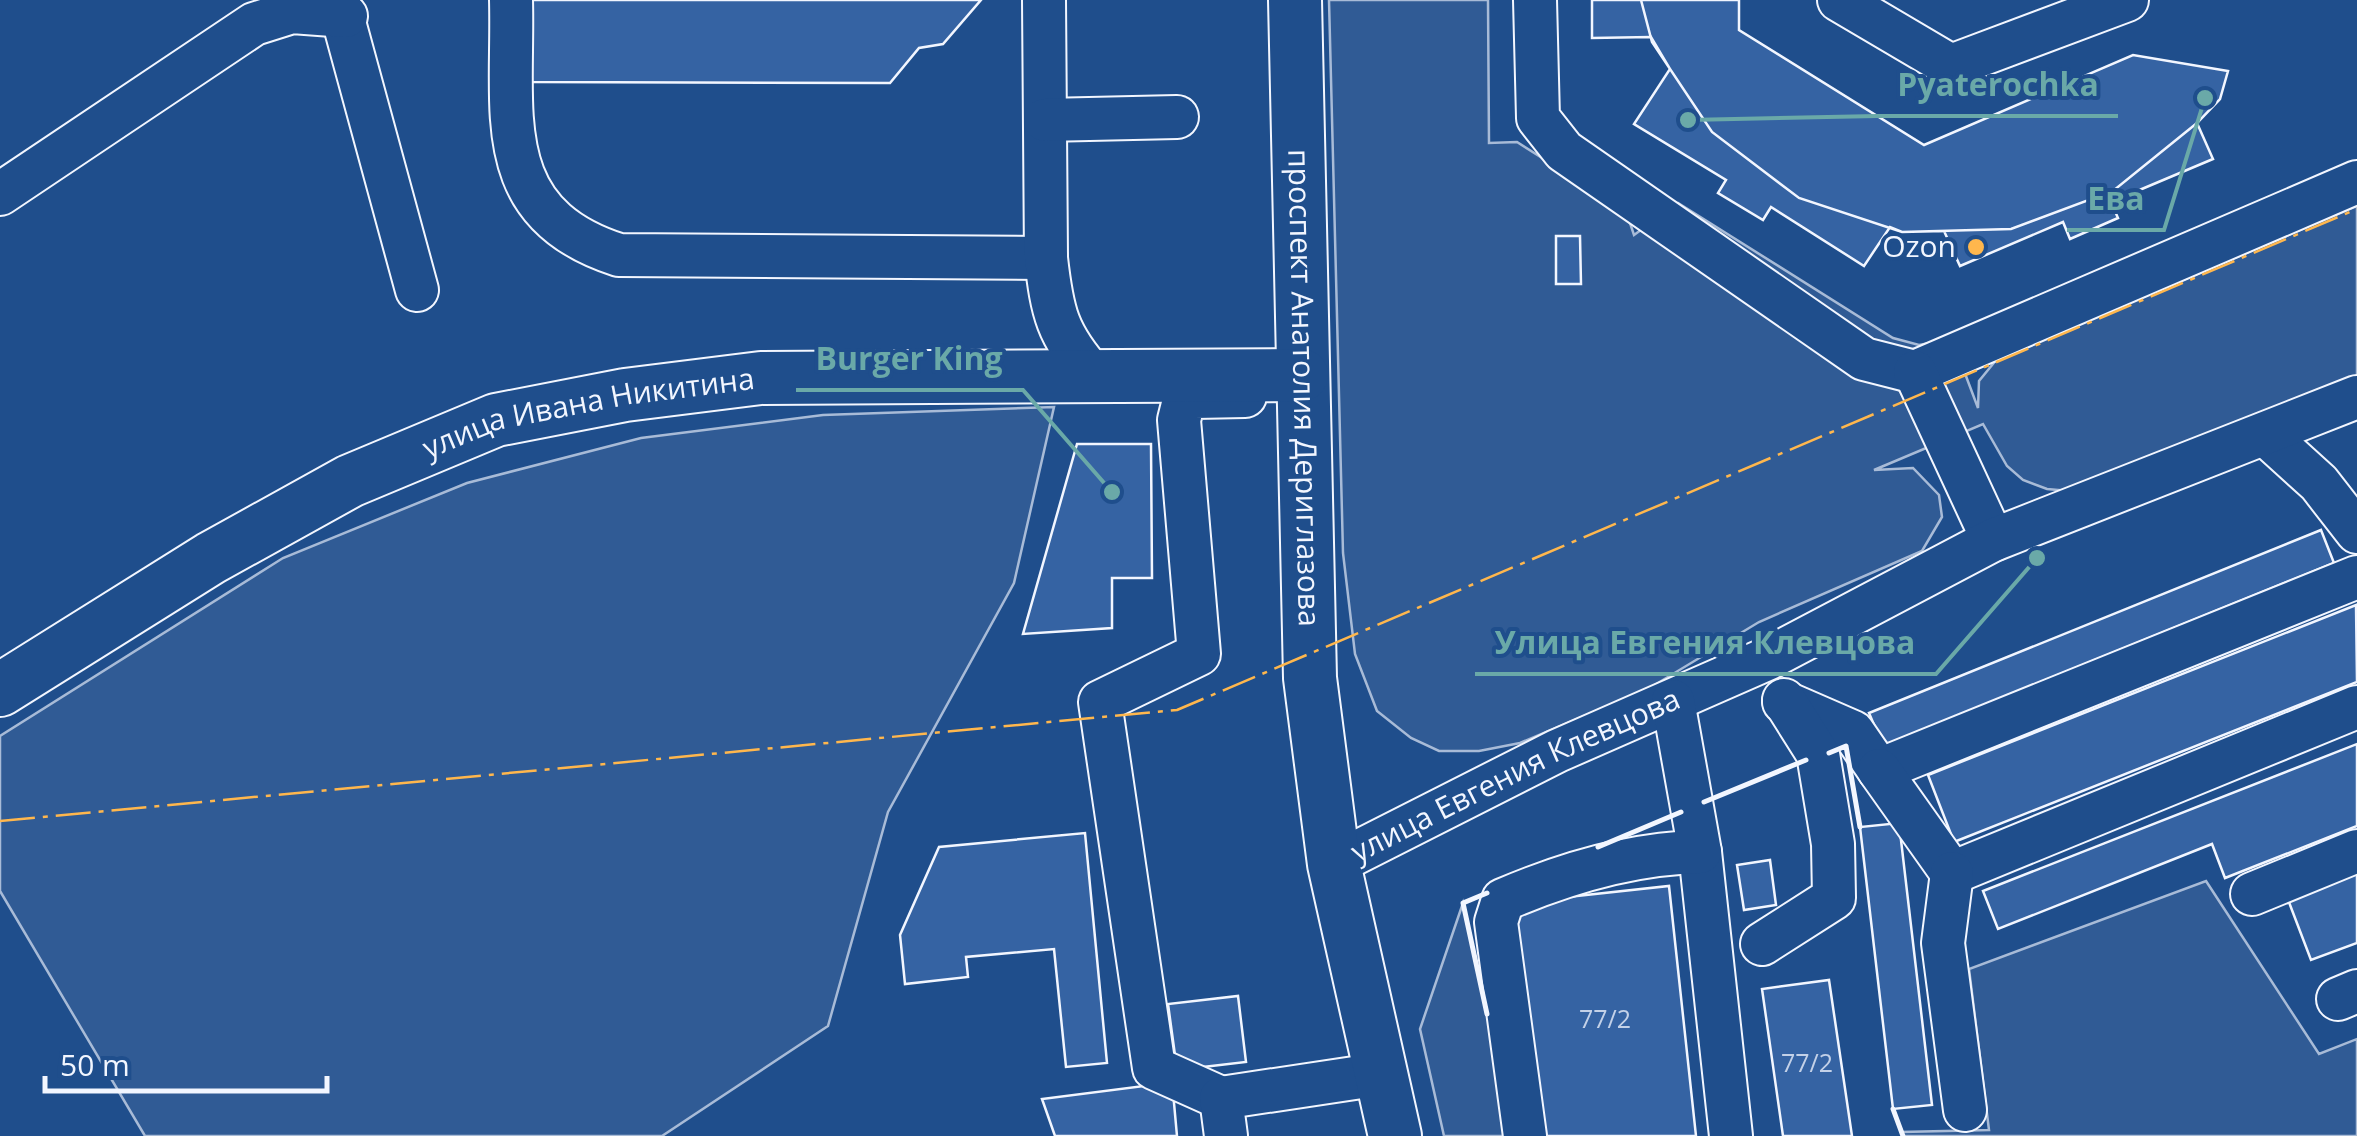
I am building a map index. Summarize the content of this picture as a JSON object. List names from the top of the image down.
{
  "streets": {
    "main road": ["проспект Анатолия Дериглазова", "улица Ивана Никитина"],
    "street": ["улица Евгения Клевцова"]
  },
  "crossings": [
    ["проспект Анатолия Дериглазова", "улица Ивана Никитина"],
    ["проспект Анатолия Дериглазова", "улица Евгения Клевцова"]
  ],
  "places": [
    "Ева",
    "Pyaterochka",
    "Ozon",
    "Burger King",
    "Улица Евгения Клевцова"
  ],
  "house_numbers": ["77/2", "77/2"],
  "scale_bar": "50 m"
}
